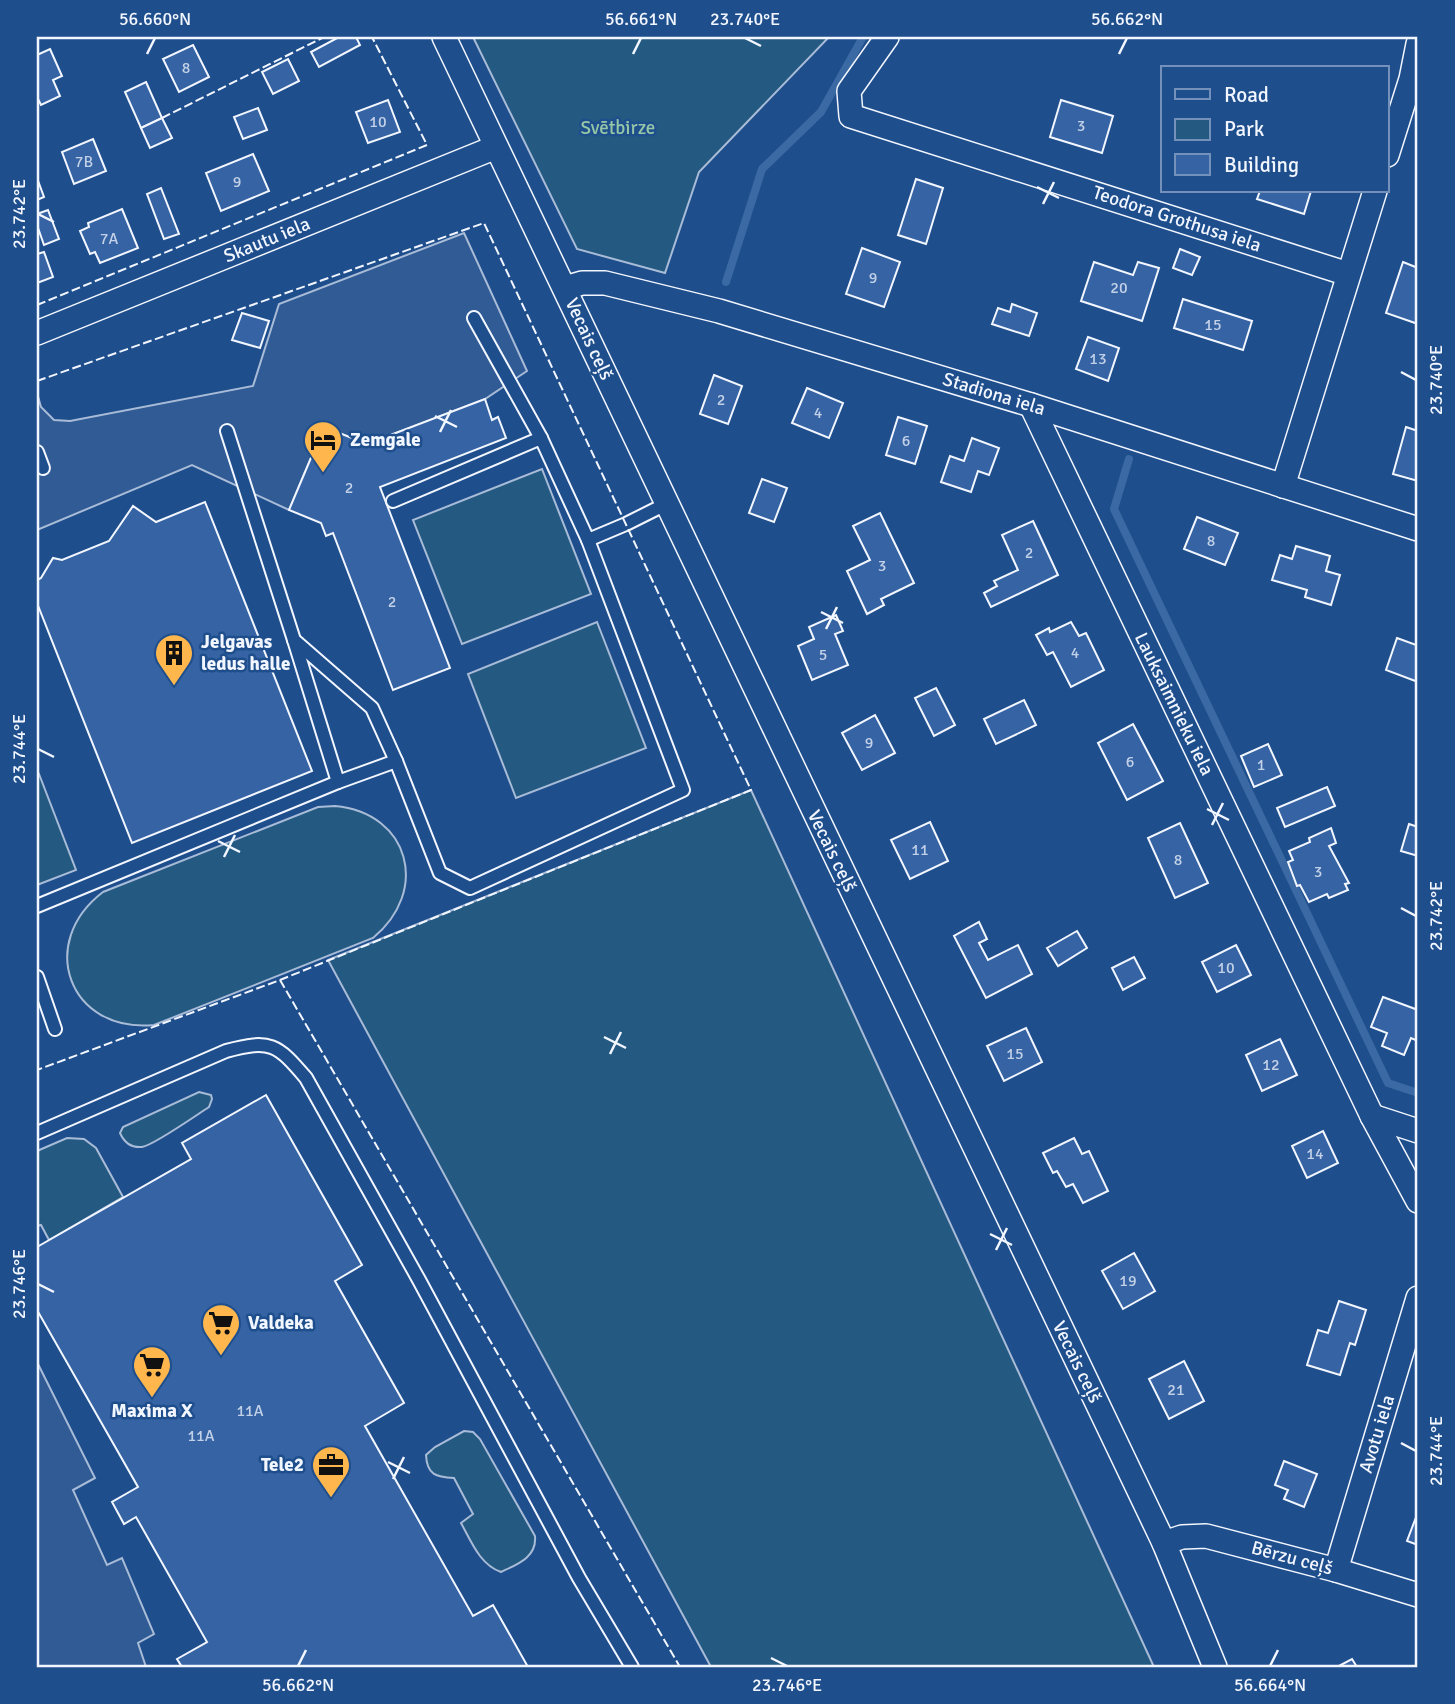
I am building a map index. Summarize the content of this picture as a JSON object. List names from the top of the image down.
{
  "streets": {
    "street": [
      "Teodora Grothusa iela",
      "Skautu iela",
      "Vecais ceļš",
      "Stadiona iela",
      "Lauksaimnieku iela",
      "Avotu iela",
      "Bērzu ceļš"
    ]
  },
  "crossings": [
    ["Skautu iela", "Vecais ceļš"],
    ["Vecais ceļš", "Stadiona iela"],
    ["Vecais ceļš", "Bērzu ceļš"],
    ["Stadiona iela", "Lauksaimnieku iela"],
    ["Avotu iela", "Bērzu ceļš"]
  ],
  "parks": ["Svētbirze"],
  "places": {
    "hotel": ["Zemgale"],
    "building": ["Jelgavas ledus halle"],
    "supermarket": ["Valdeka", "Maxima X"],
    "office": ["Tele2"]
  },
  "house_numbers": [
    "8",
    "10",
    "3",
    "7B",
    "9",
    "7A",
    "9",
    "20",
    "15",
    "13",
    "2",
    "4",
    "6",
    "2",
    "8",
    "2",
    "3",
    "2",
    "4",
    "5",
    "9",
    "6",
    "1",
    "11",
    "8",
    "3",
    "10",
    "15",
    "12",
    "14",
    "19",
    "21",
    "11A",
    "11A"
  ],
  "legend": ["Road", "Park", "Building"],
  "coordinates": [
    "56.660°N",
    "56.661°N",
    "23.740°E",
    "56.662°N",
    "23.742°E",
    "23.744°E",
    "23.746°E",
    "56.664°N"
  ]
}
